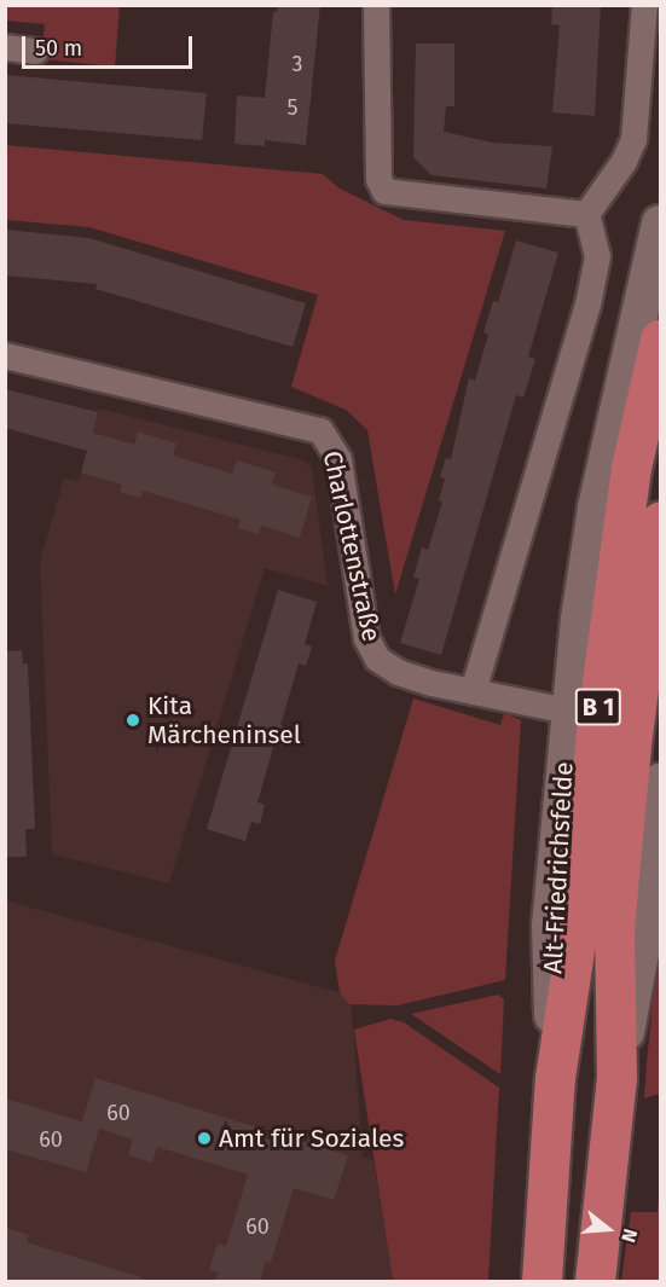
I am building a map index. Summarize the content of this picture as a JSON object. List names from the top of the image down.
{
  "streets": {
    "main road": ["B 1", "Alt-Friedrichsfelde"],
    "street": ["Charlottenstraße"]
  },
  "crossings": [
    ["Charlottenstraße", "Alt-Friedrichsfelde"],
    ["B 1", "Alt-Friedrichsfelde"]
  ],
  "places": ["Kita Märcheninsel", "Amt für Soziales"],
  "house_numbers": [
    "3",
    "5",
    "60",
    "60",
    "60"
  ],
  "scale_bar": "50 m",
  "north": "right"
}
